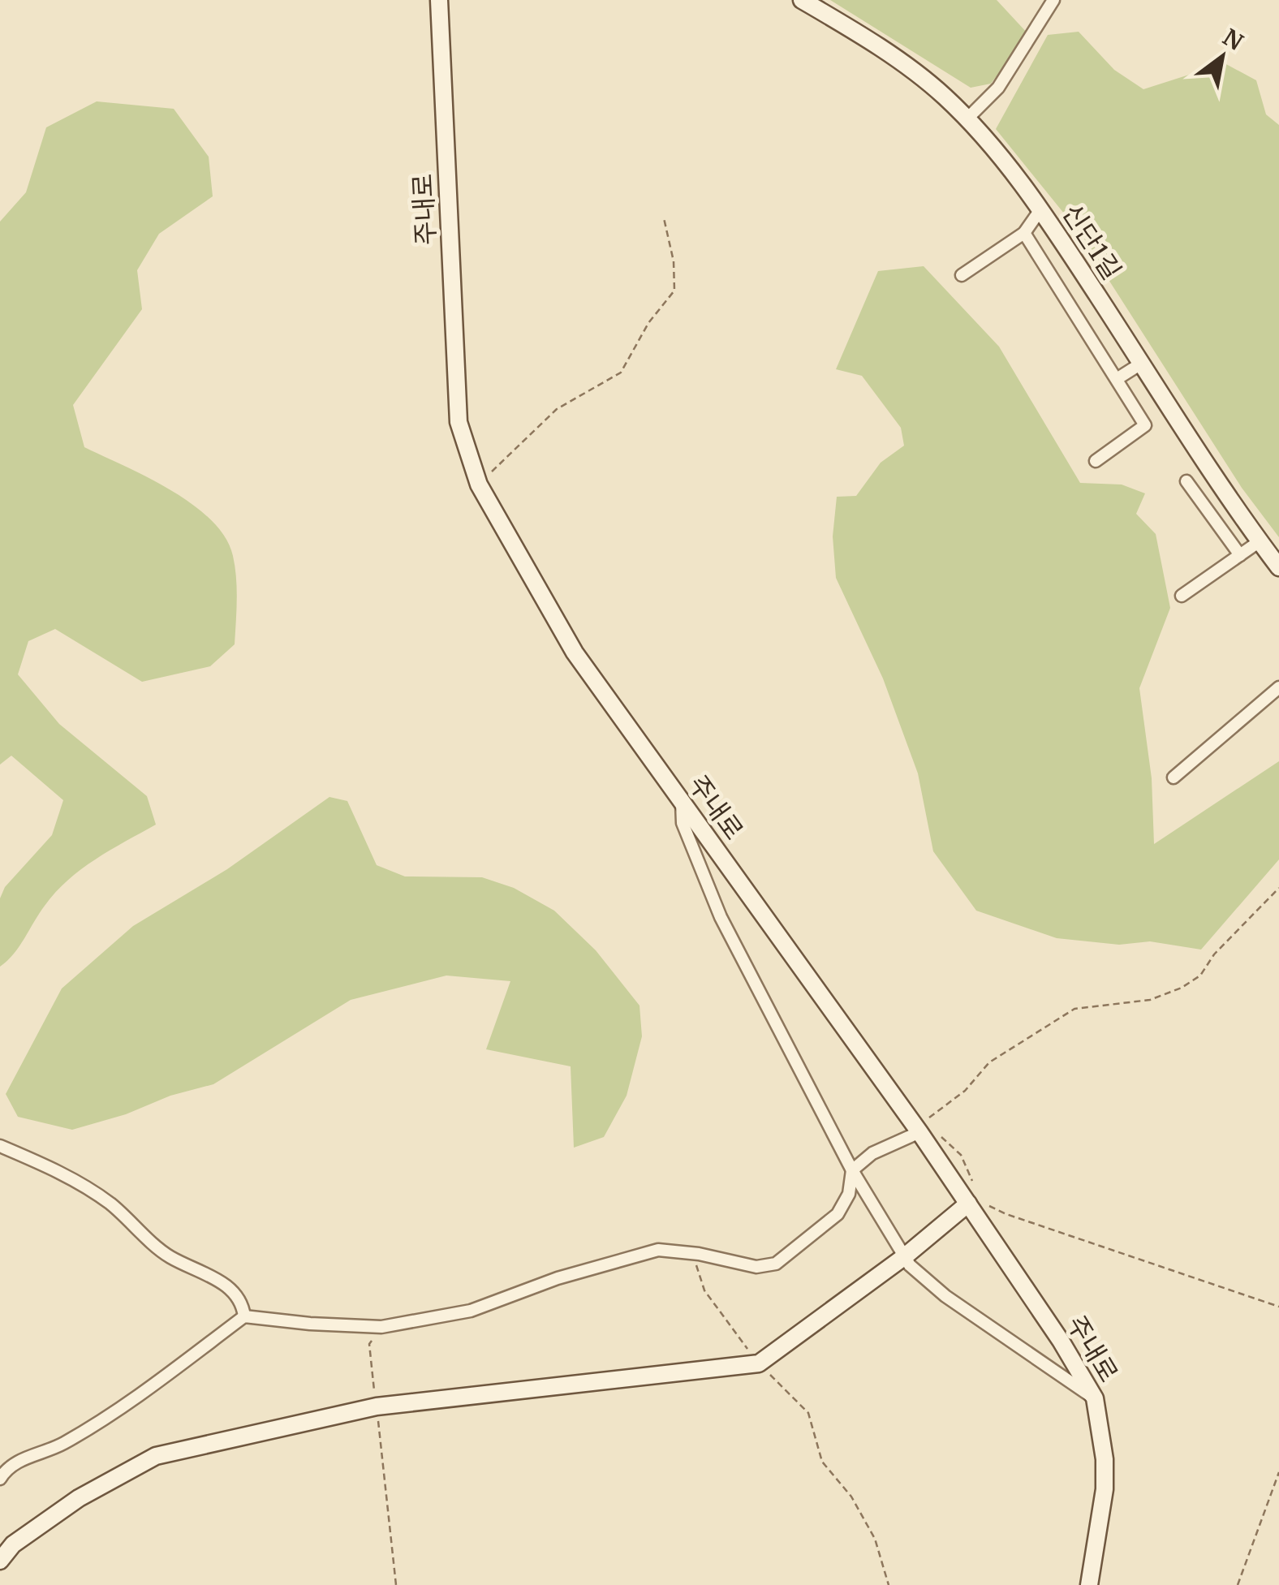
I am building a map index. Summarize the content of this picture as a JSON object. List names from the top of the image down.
{
  "streets": {
    "street": ["주내로", "신단1길"]
  },
  "north": "top right"
}
